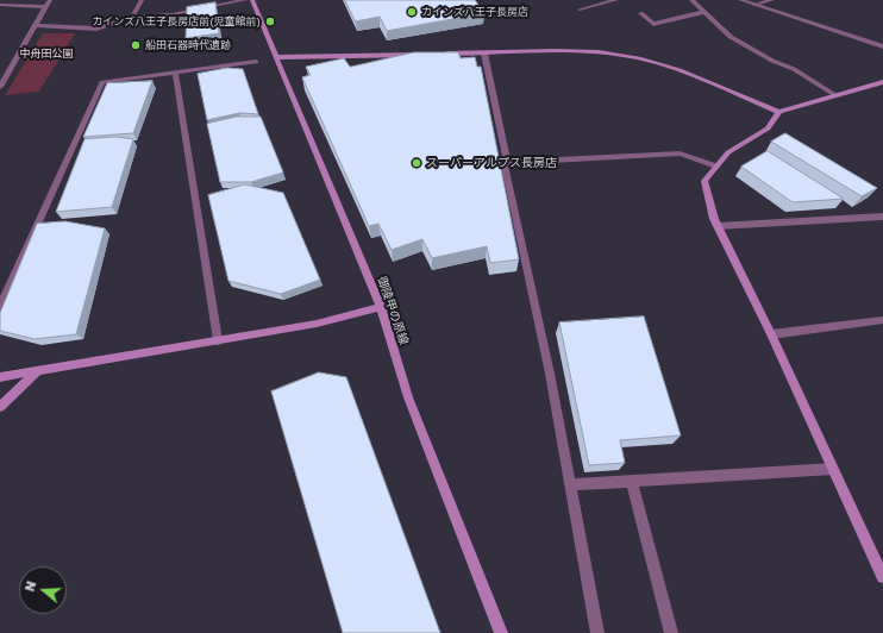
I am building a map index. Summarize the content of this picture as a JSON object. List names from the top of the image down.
{
  "streets": {
    "street": ["御陵甲の原線"]
  },
  "parks": ["中舟田公園"],
  "places": [
    "カインズ八王子長房店",
    "カインズ八王子長房店前(児童館前)",
    "船田石器時代遺跡",
    "スーパーアルプス長房店"
  ],
  "north": "left"
}
